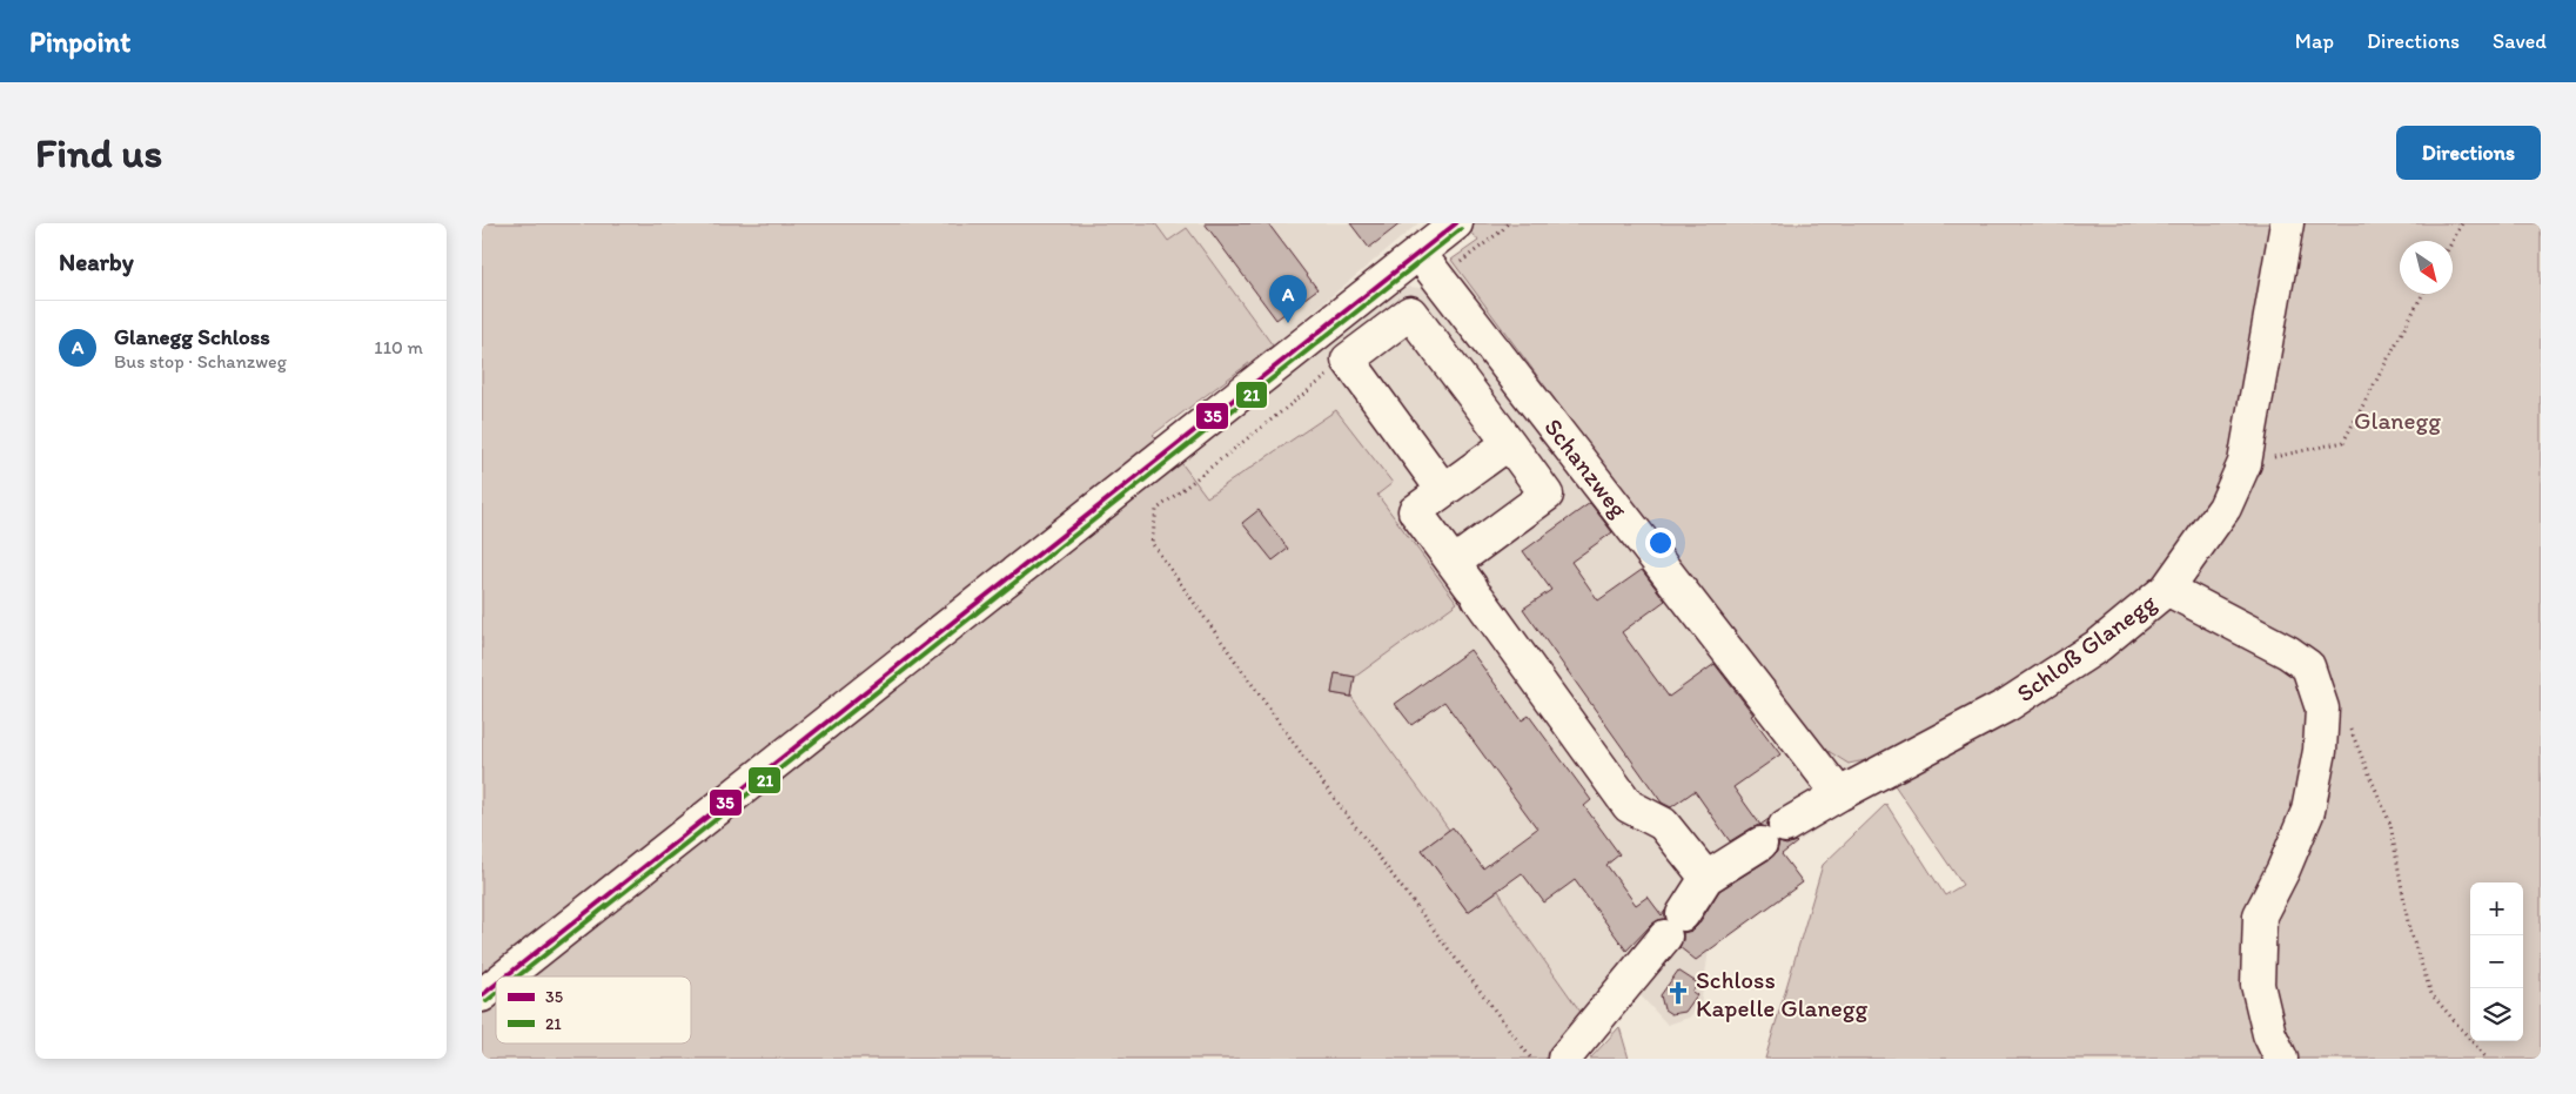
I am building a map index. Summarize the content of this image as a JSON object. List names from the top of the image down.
{
  "streets": {
    "street": ["Schanzweg", "Schloß Glanegg"]
  },
  "crossings": [
    ["Schanzweg", "Schloß Glanegg"]
  ],
  "parks": ["Glanegg"],
  "places": {
    "church": ["Schloss Kapelle Glanegg"]
  },
  "lines": ["transit line 35", "transit line 21"],
  "legend": ["35", "21"],
  "north": "bottom right",
  "page": {
    "header": "Pinpoint",
    "nav": ["Map", "Directions", "Saved"],
    "buttons": "Directions",
    "title": "Find us",
    "heading": "Nearby",
    "pins": "A",
    "list": [
      {
        "mark": "A",
        "name": "Glanegg Schloss",
        "note": "Bus stop · Schanzweg",
        "value": "110 m"
      }
    ],
    "map_buttons": ["+", "−"]
  }
}
